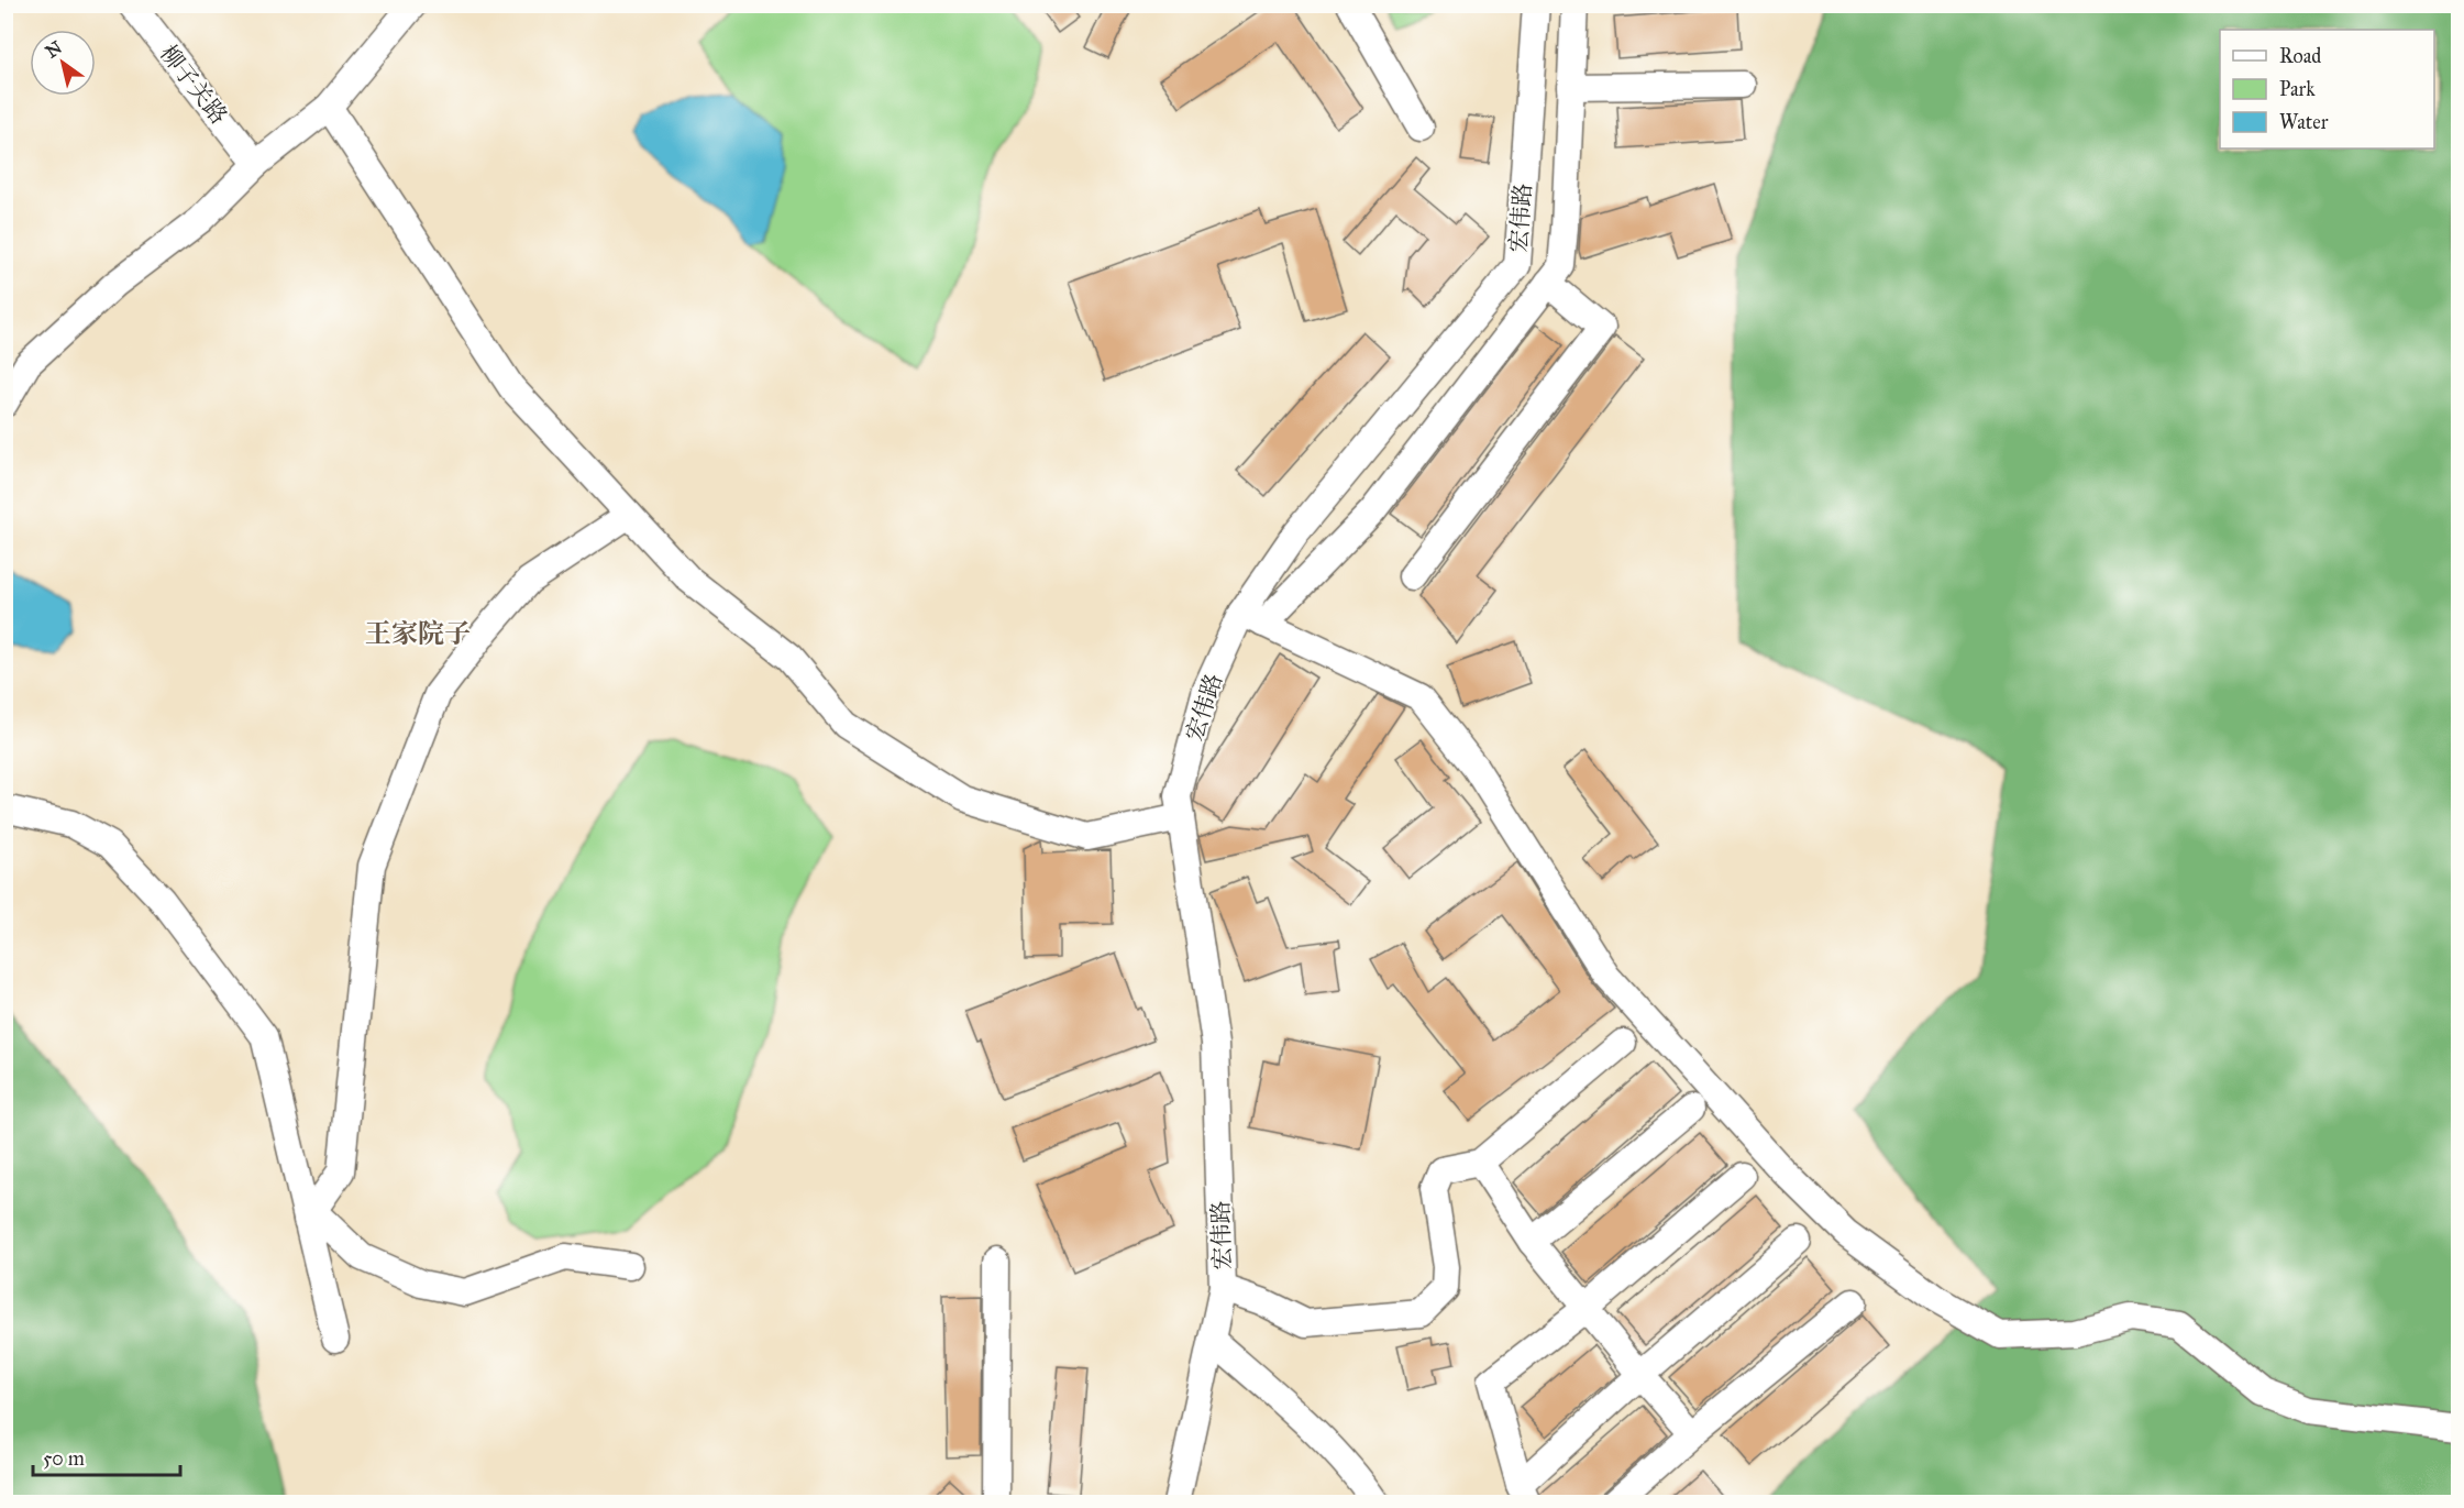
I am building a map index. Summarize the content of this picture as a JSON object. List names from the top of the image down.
{
  "streets": {
    "street": ["柳子关路", "宏伟路"]
  },
  "districts": ["王家院子"],
  "legend": ["Road", "Park", "Water"],
  "scale_bar": "50 m",
  "north": "top left"
}
